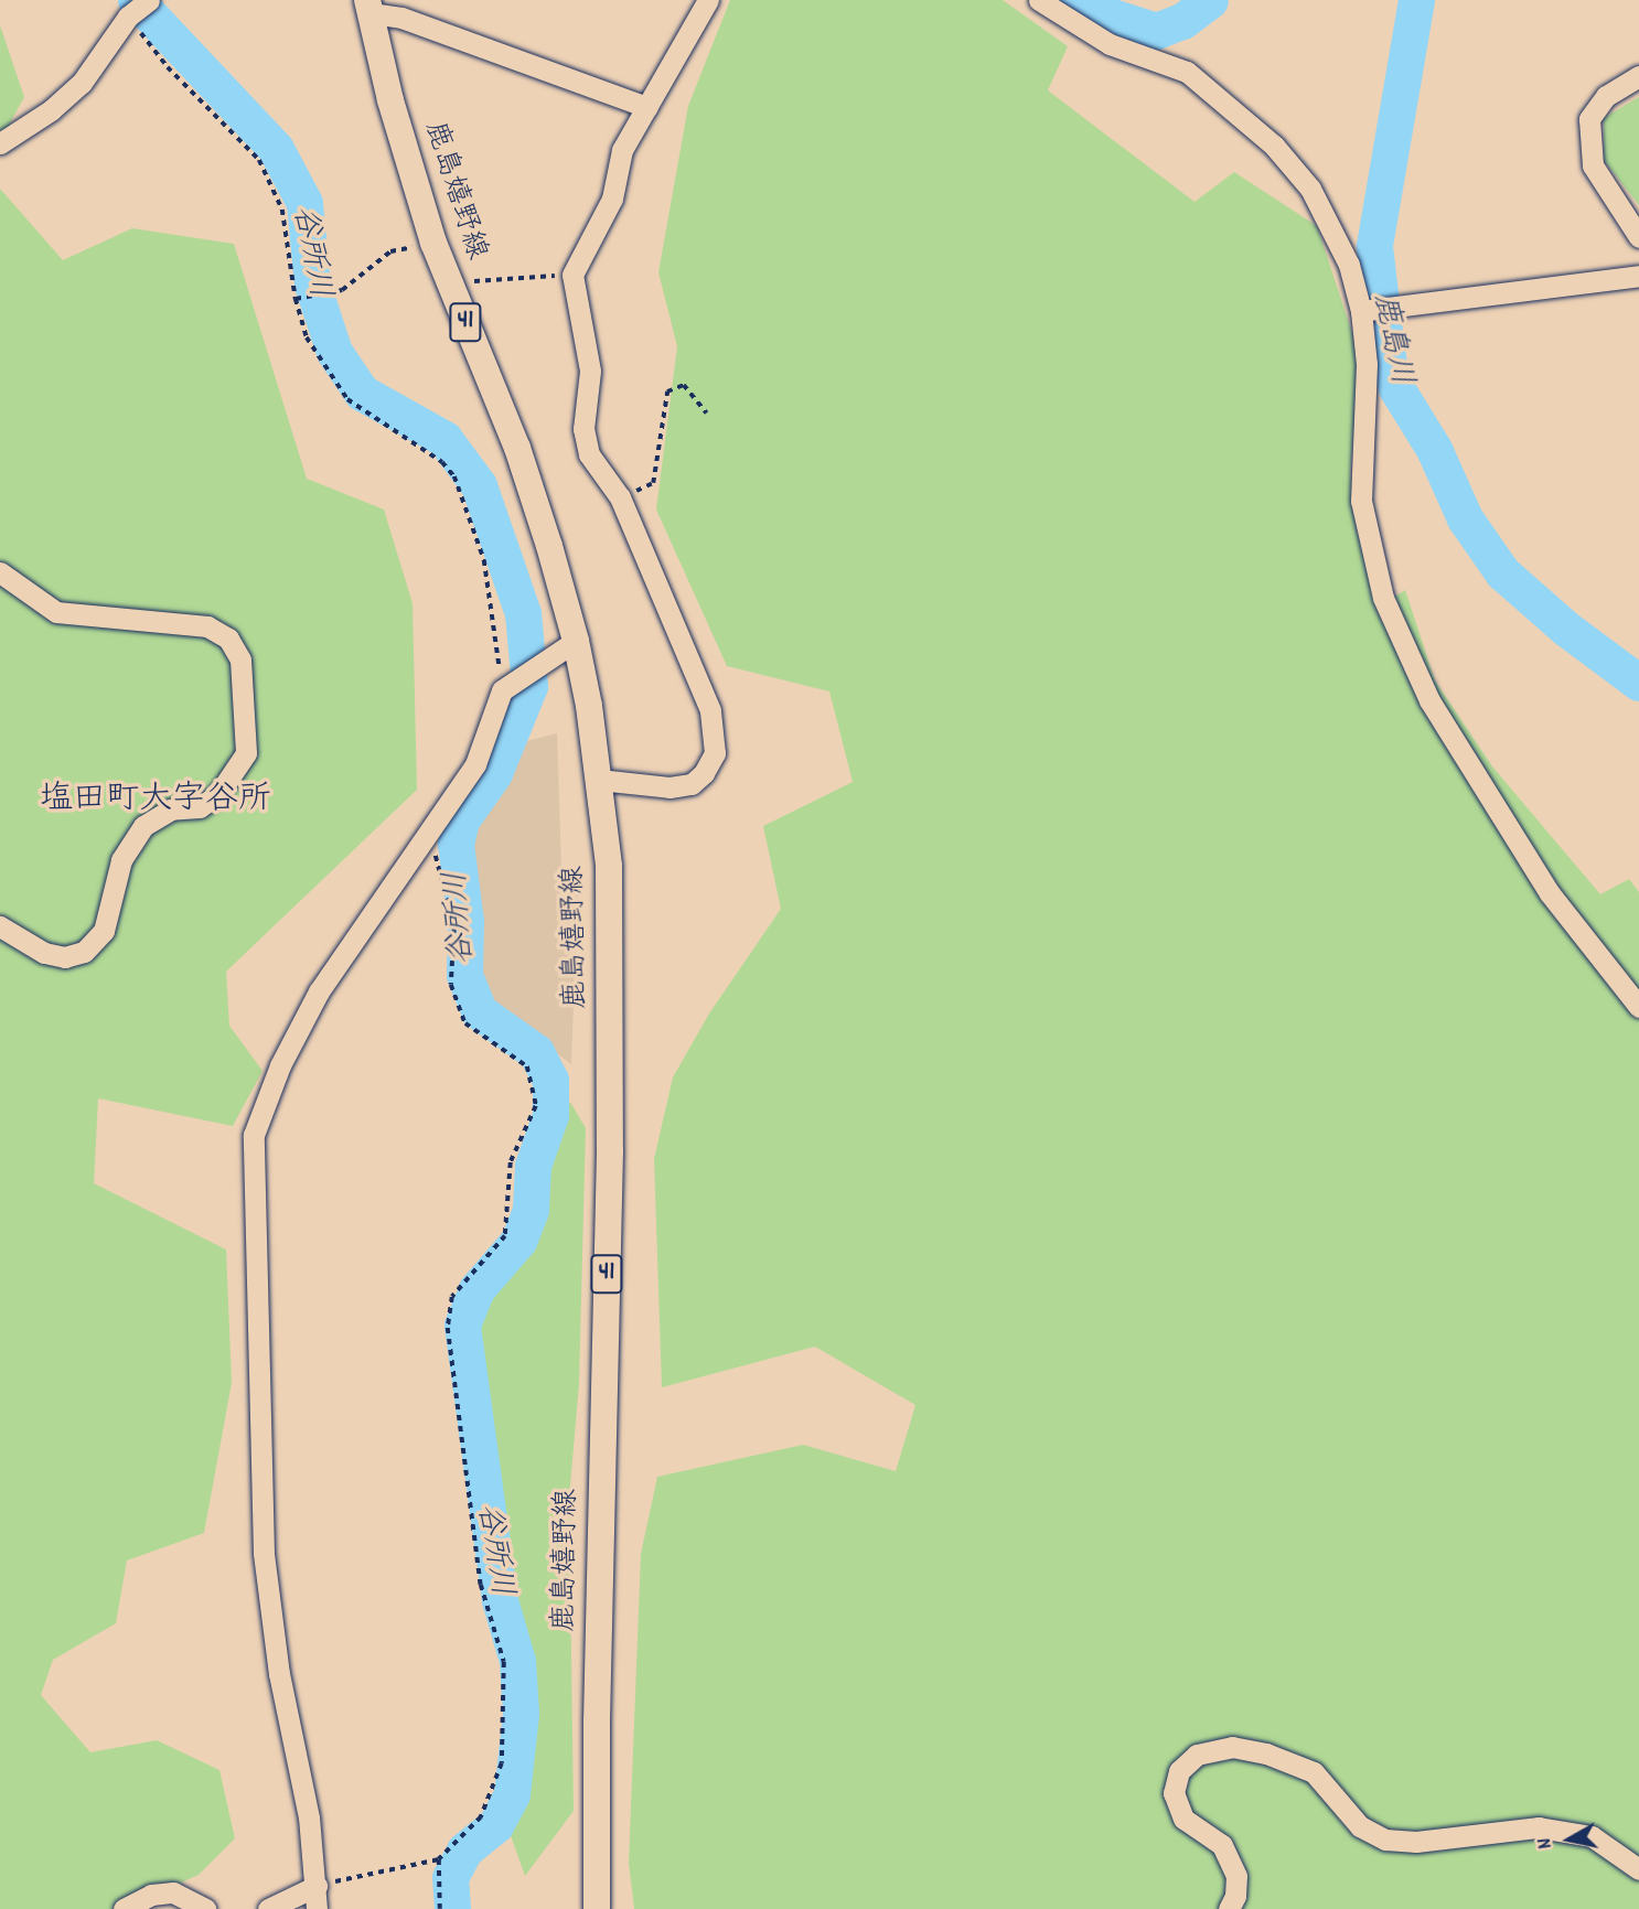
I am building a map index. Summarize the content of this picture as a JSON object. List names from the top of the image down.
{
  "streets": {
    "main road": ["鹿島嬉野線", "41"]
  },
  "districts": ["塩田町大字谷所"],
  "water": ["谷所川", "鹿島川"],
  "north": "left"
}
